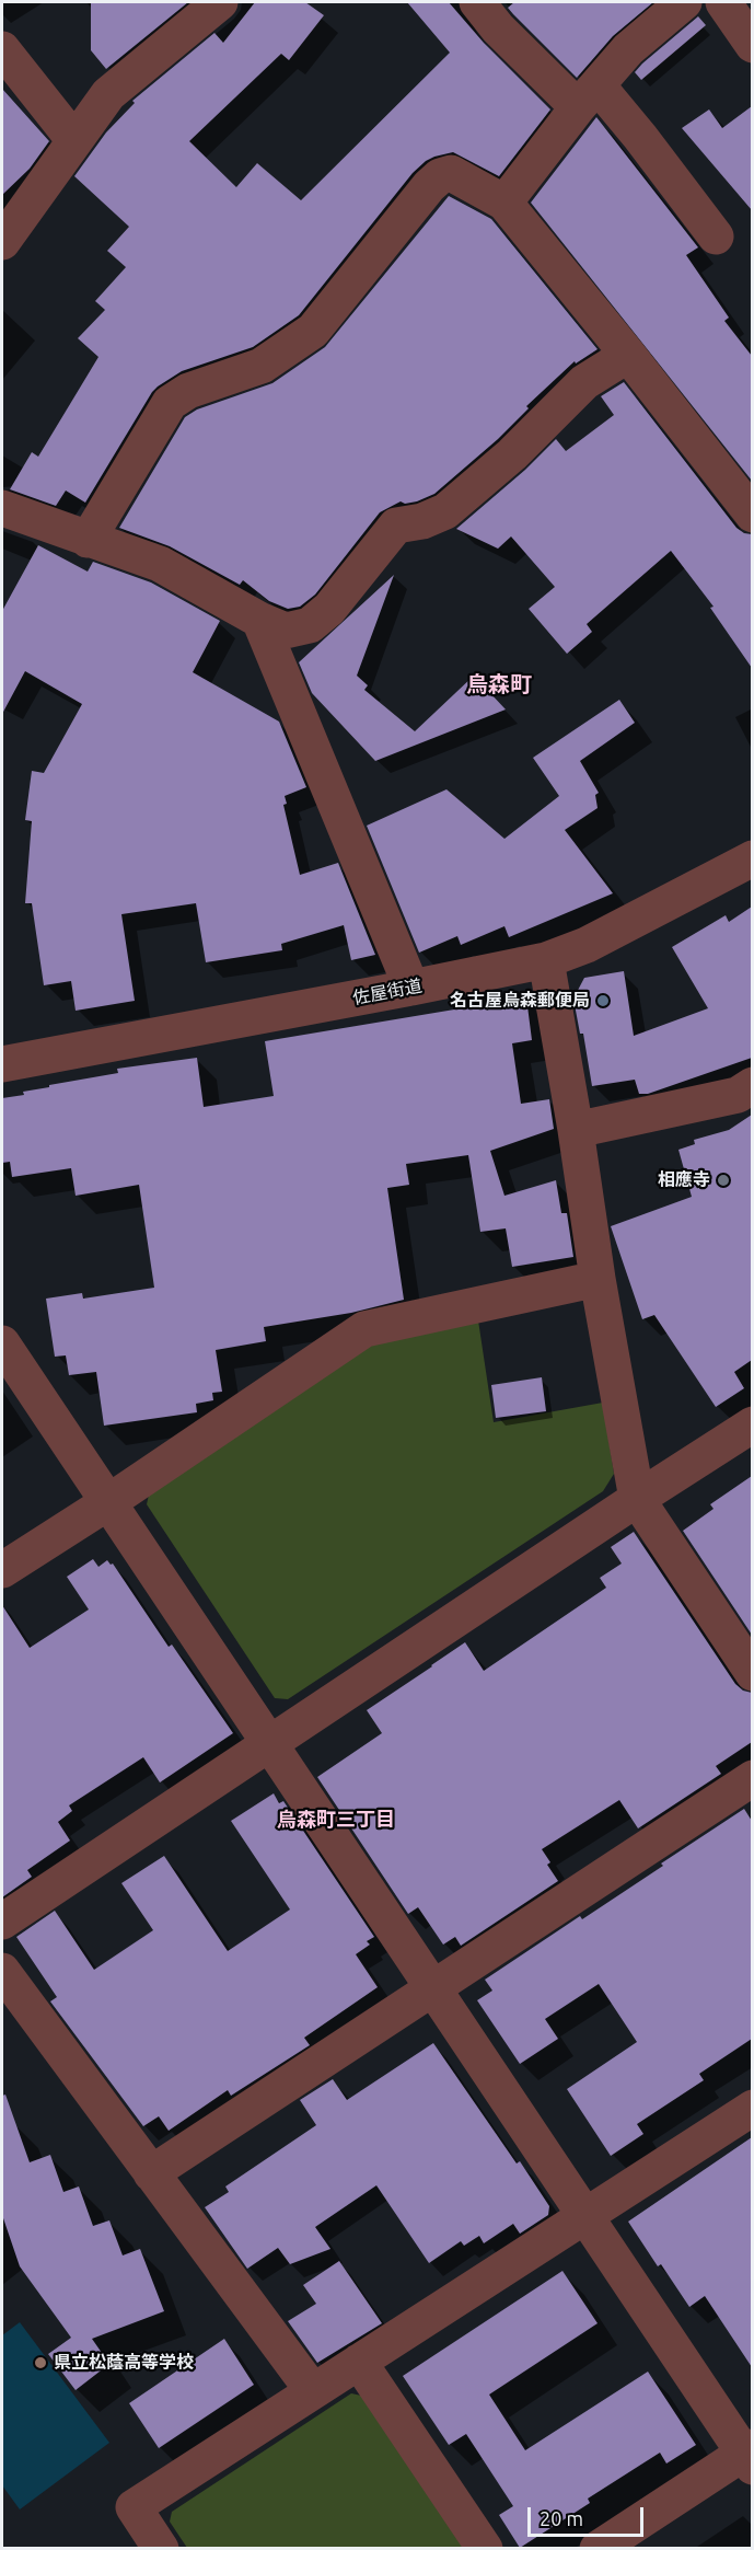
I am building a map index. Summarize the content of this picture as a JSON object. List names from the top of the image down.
{
  "streets": {
    "street": ["佐屋街道"]
  },
  "districts": ["烏森町", "烏森町三丁目"],
  "places": ["名古屋烏森郵便局", "相應寺", "県立松蔭高等学校"],
  "scale_bar": "20 m"
}
